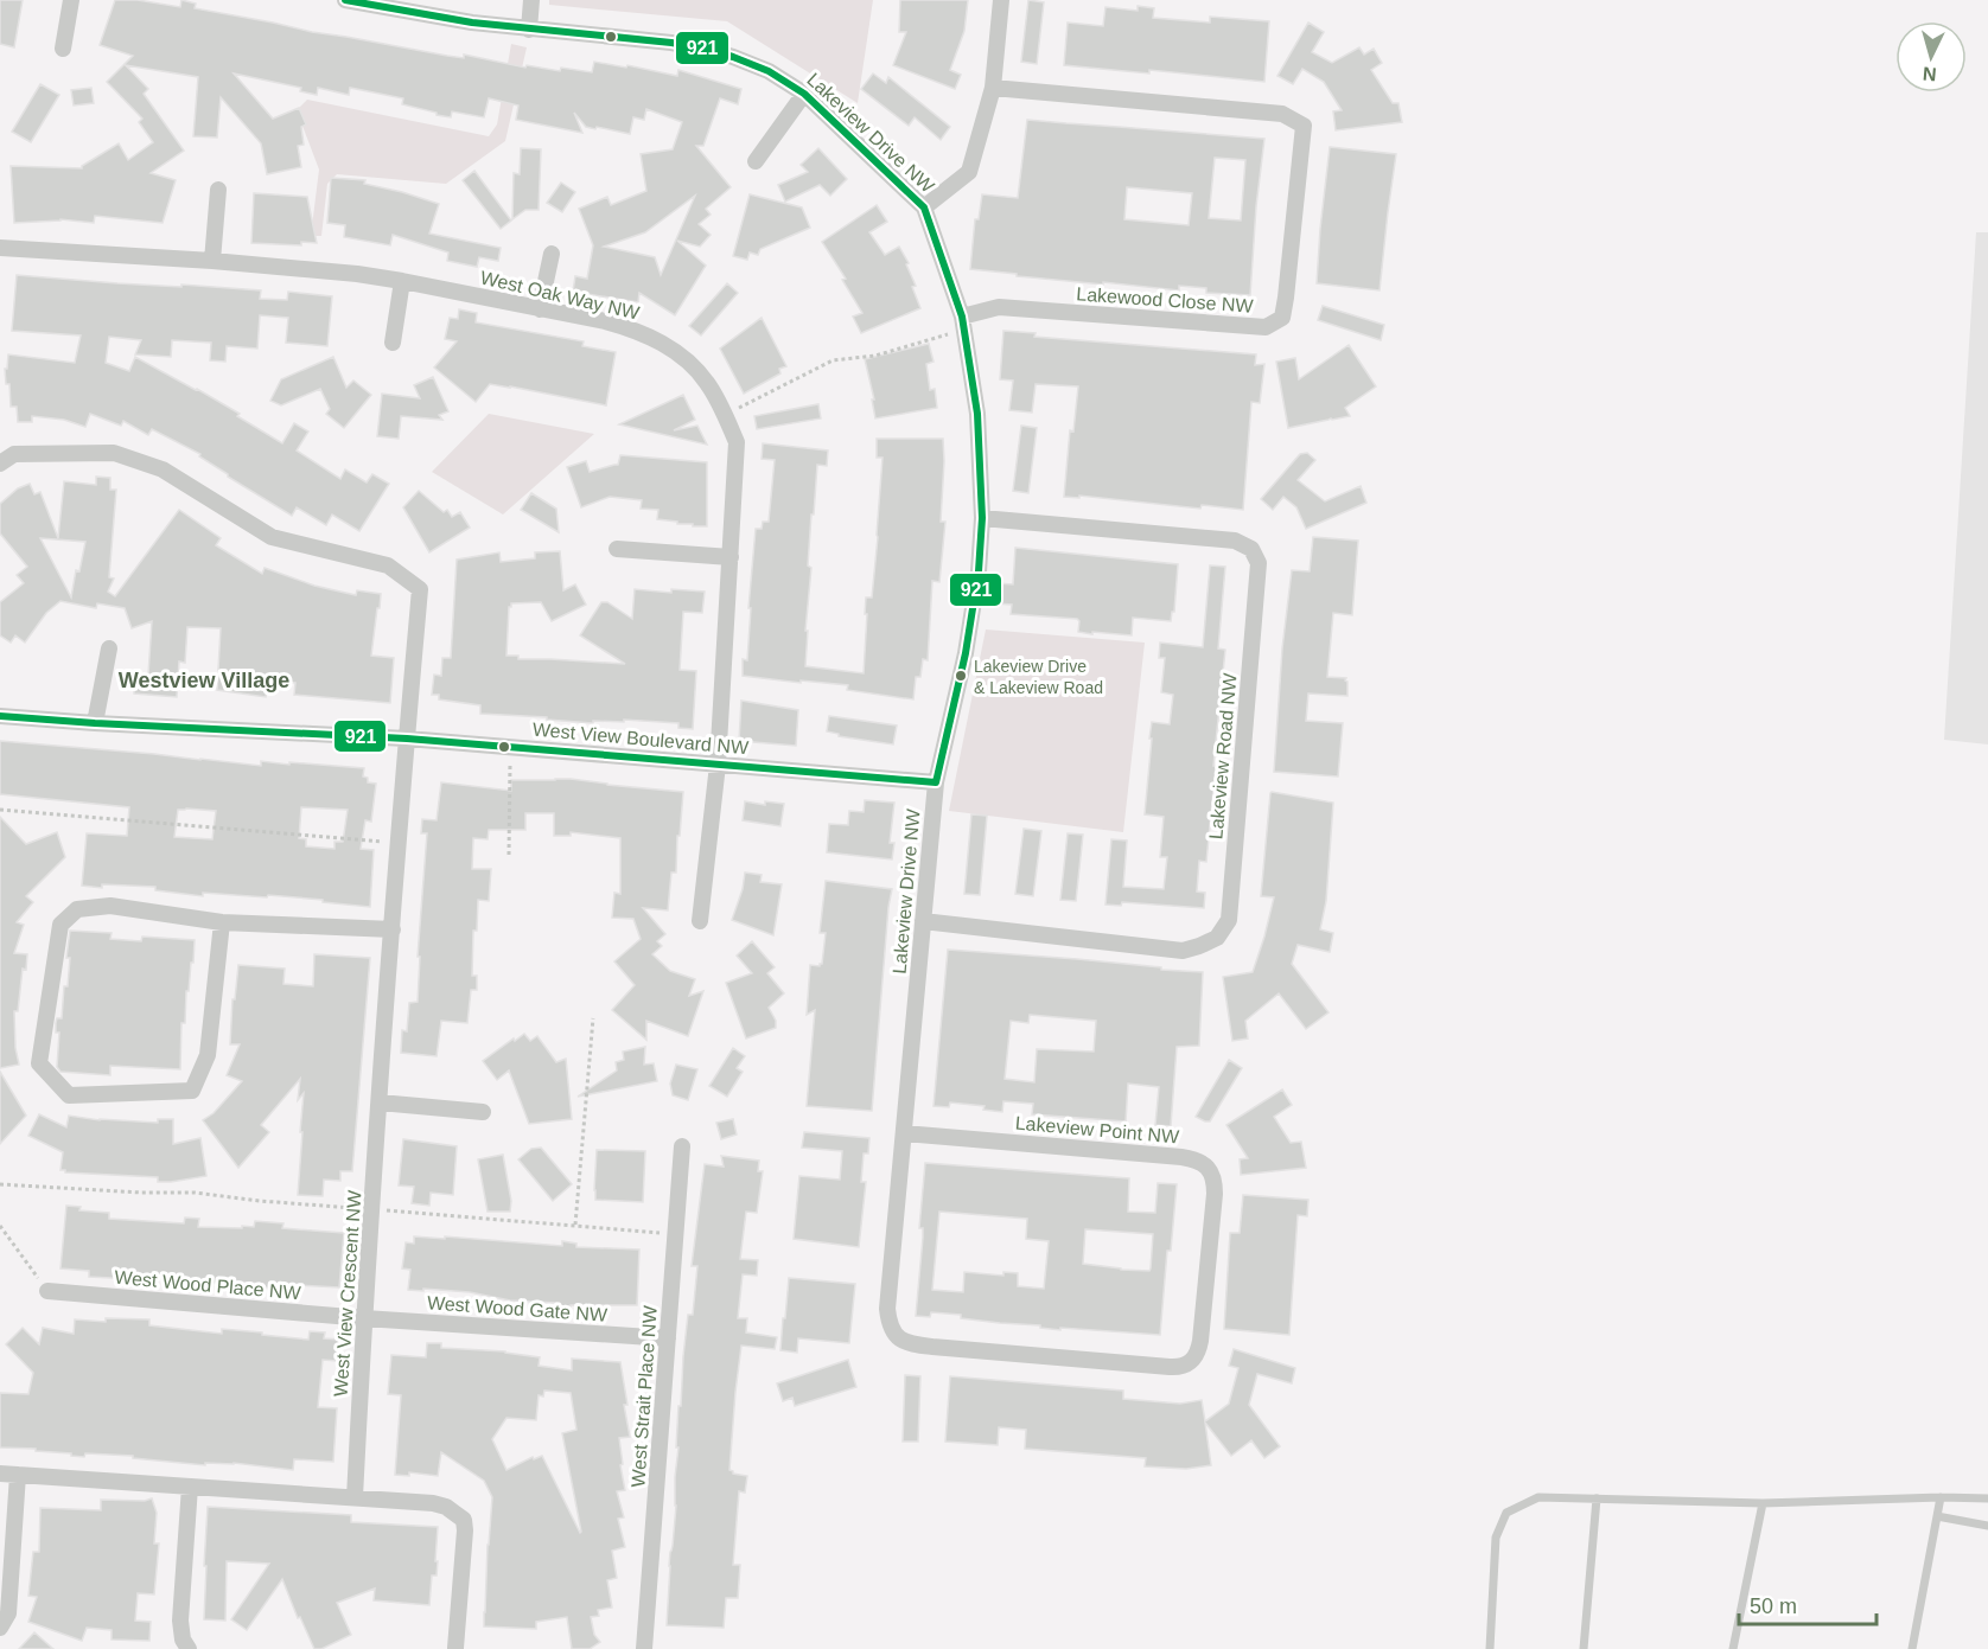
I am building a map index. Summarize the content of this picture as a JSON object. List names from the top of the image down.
{
  "streets": {
    "street": [
      "Lakeview Drive NW",
      "West Oak Way NW",
      "Lakewood Close NW",
      "West View Boulevard NW",
      "Lakeview Road NW",
      "Lakeview Point NW",
      "West Wood Place NW",
      "West View Crescent NW",
      "West Wood Gate NW",
      "West Strait Place NW"
    ]
  },
  "crossings": [
    ["Lakeview Drive NW", "Lakewood Close NW"],
    ["Lakeview Drive NW", "West View Boulevard NW"],
    ["Lakeview Drive NW", "Lakeview Road NW"],
    ["Lakeview Drive NW", "Lakeview Point NW"],
    ["West Oak Way NW", "West View Boulevard NW"],
    ["West View Boulevard NW", "West View Crescent NW"],
    ["West Wood Place NW", "West View Crescent NW"],
    ["West Wood Place NW", "West Wood Gate NW"],
    ["West View Crescent NW", "West Wood Gate NW"],
    ["West Wood Gate NW", "West Strait Place NW"]
  ],
  "districts": ["Westview Village"],
  "places": ["Lakeview Drive & Lakeview Road"],
  "lines": ["transit line 921"],
  "scale_bar": "50 m",
  "north": "bottom"
}
